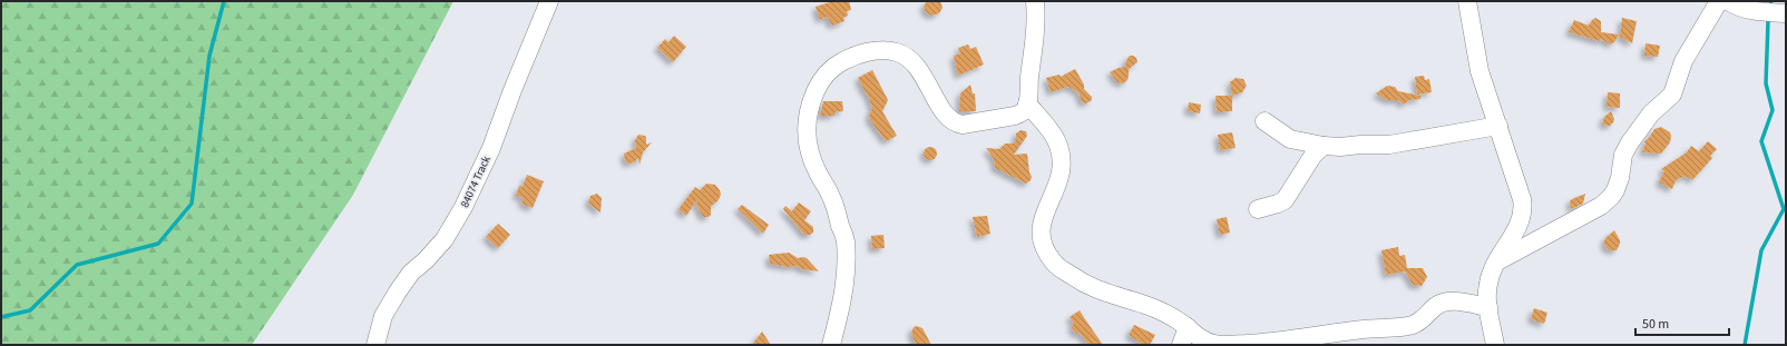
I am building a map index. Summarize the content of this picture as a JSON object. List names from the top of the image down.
{
  "streets": {
    "street": ["84074 Track"]
  },
  "scale_bar": "50 m"
}
